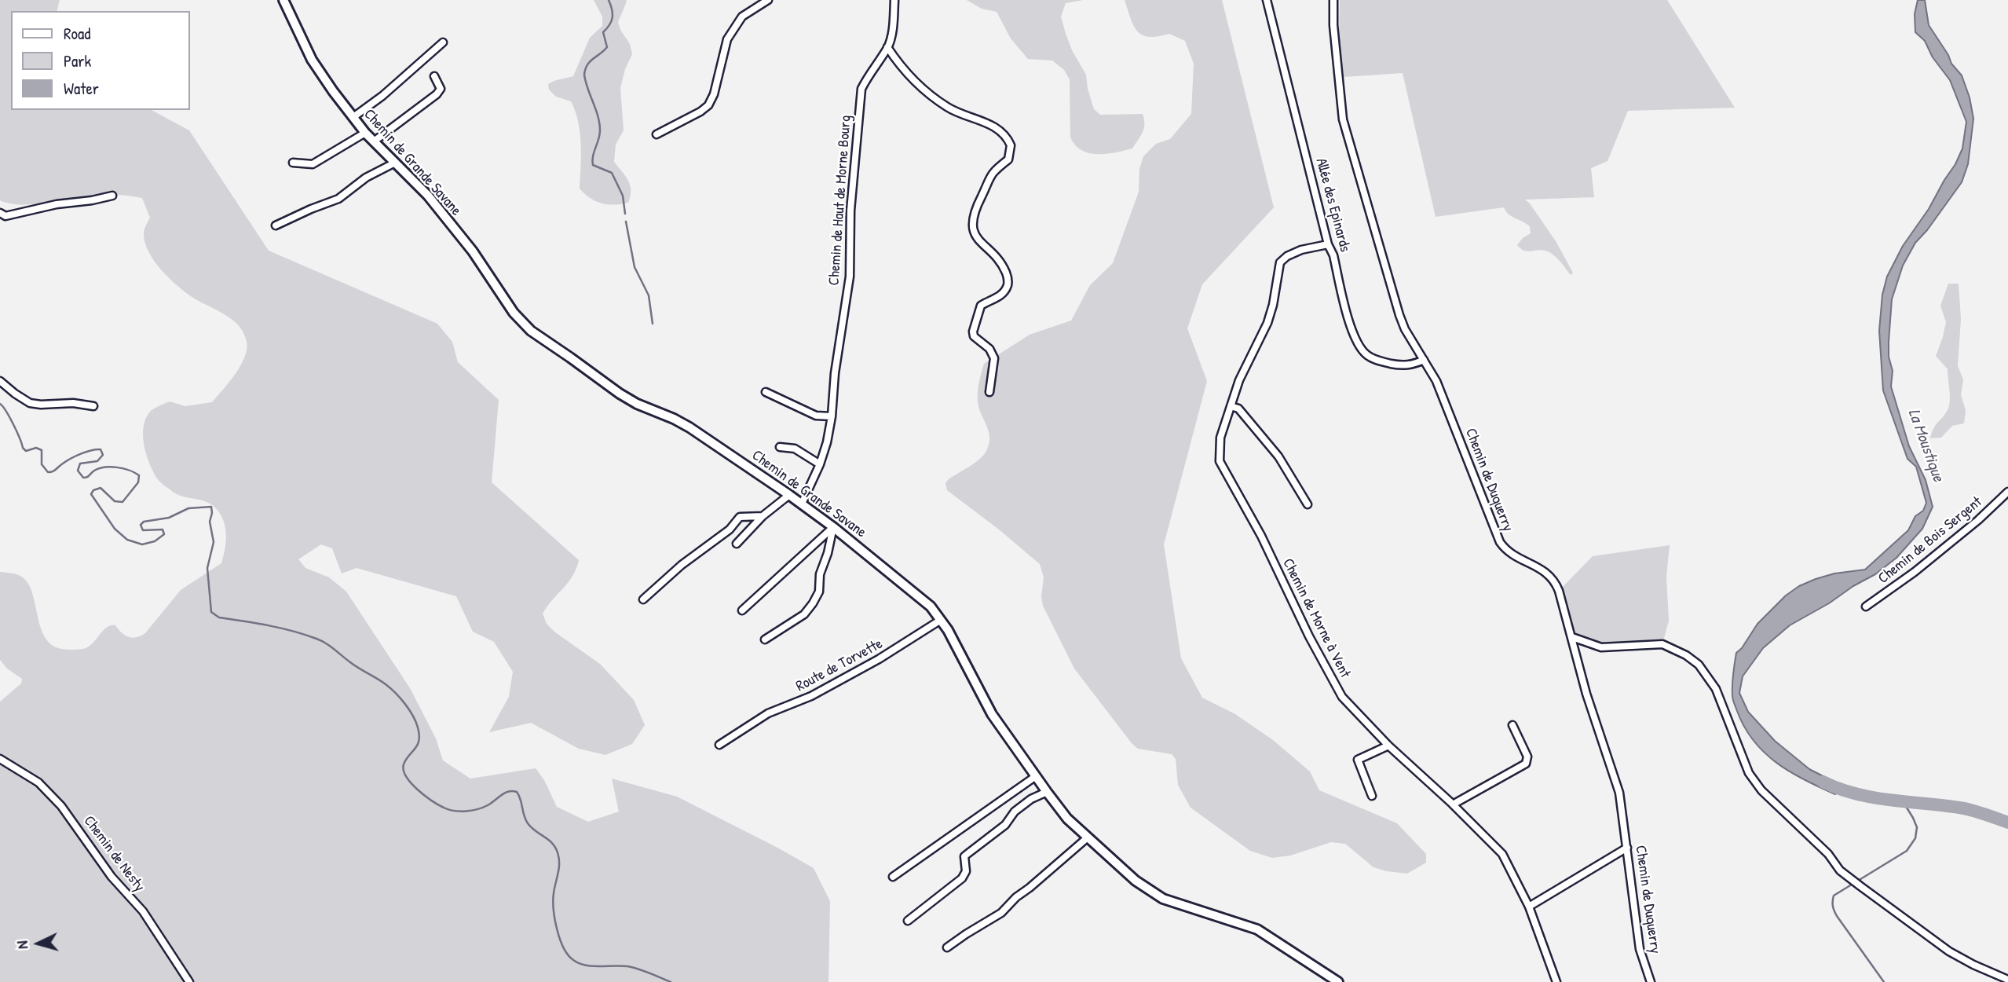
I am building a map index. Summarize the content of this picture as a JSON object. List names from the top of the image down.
{
  "streets": {
    "street": [
      "Chemin de Grande Savane",
      "Chemin de Haut de Morne Bourg",
      "Allée des Epinards",
      "Chemin de Duquerry",
      "Chemin de Bois Sergent",
      "Chemin de Morne à Vent",
      "Route de Torvette",
      "Chemin de Nesty"
    ]
  },
  "crossings": [
    ["Chemin de Grande Savane", "Chemin de Haut de Morne Bourg"],
    ["Chemin de Grande Savane", "Route de Torvette"],
    ["Allée des Epinards", "Chemin de Duquerry"],
    ["Allée des Epinards", "Chemin de Morne à Vent"]
  ],
  "water": ["La Moustique"],
  "legend": ["Road", "Park", "Water"],
  "north": "left"
}
